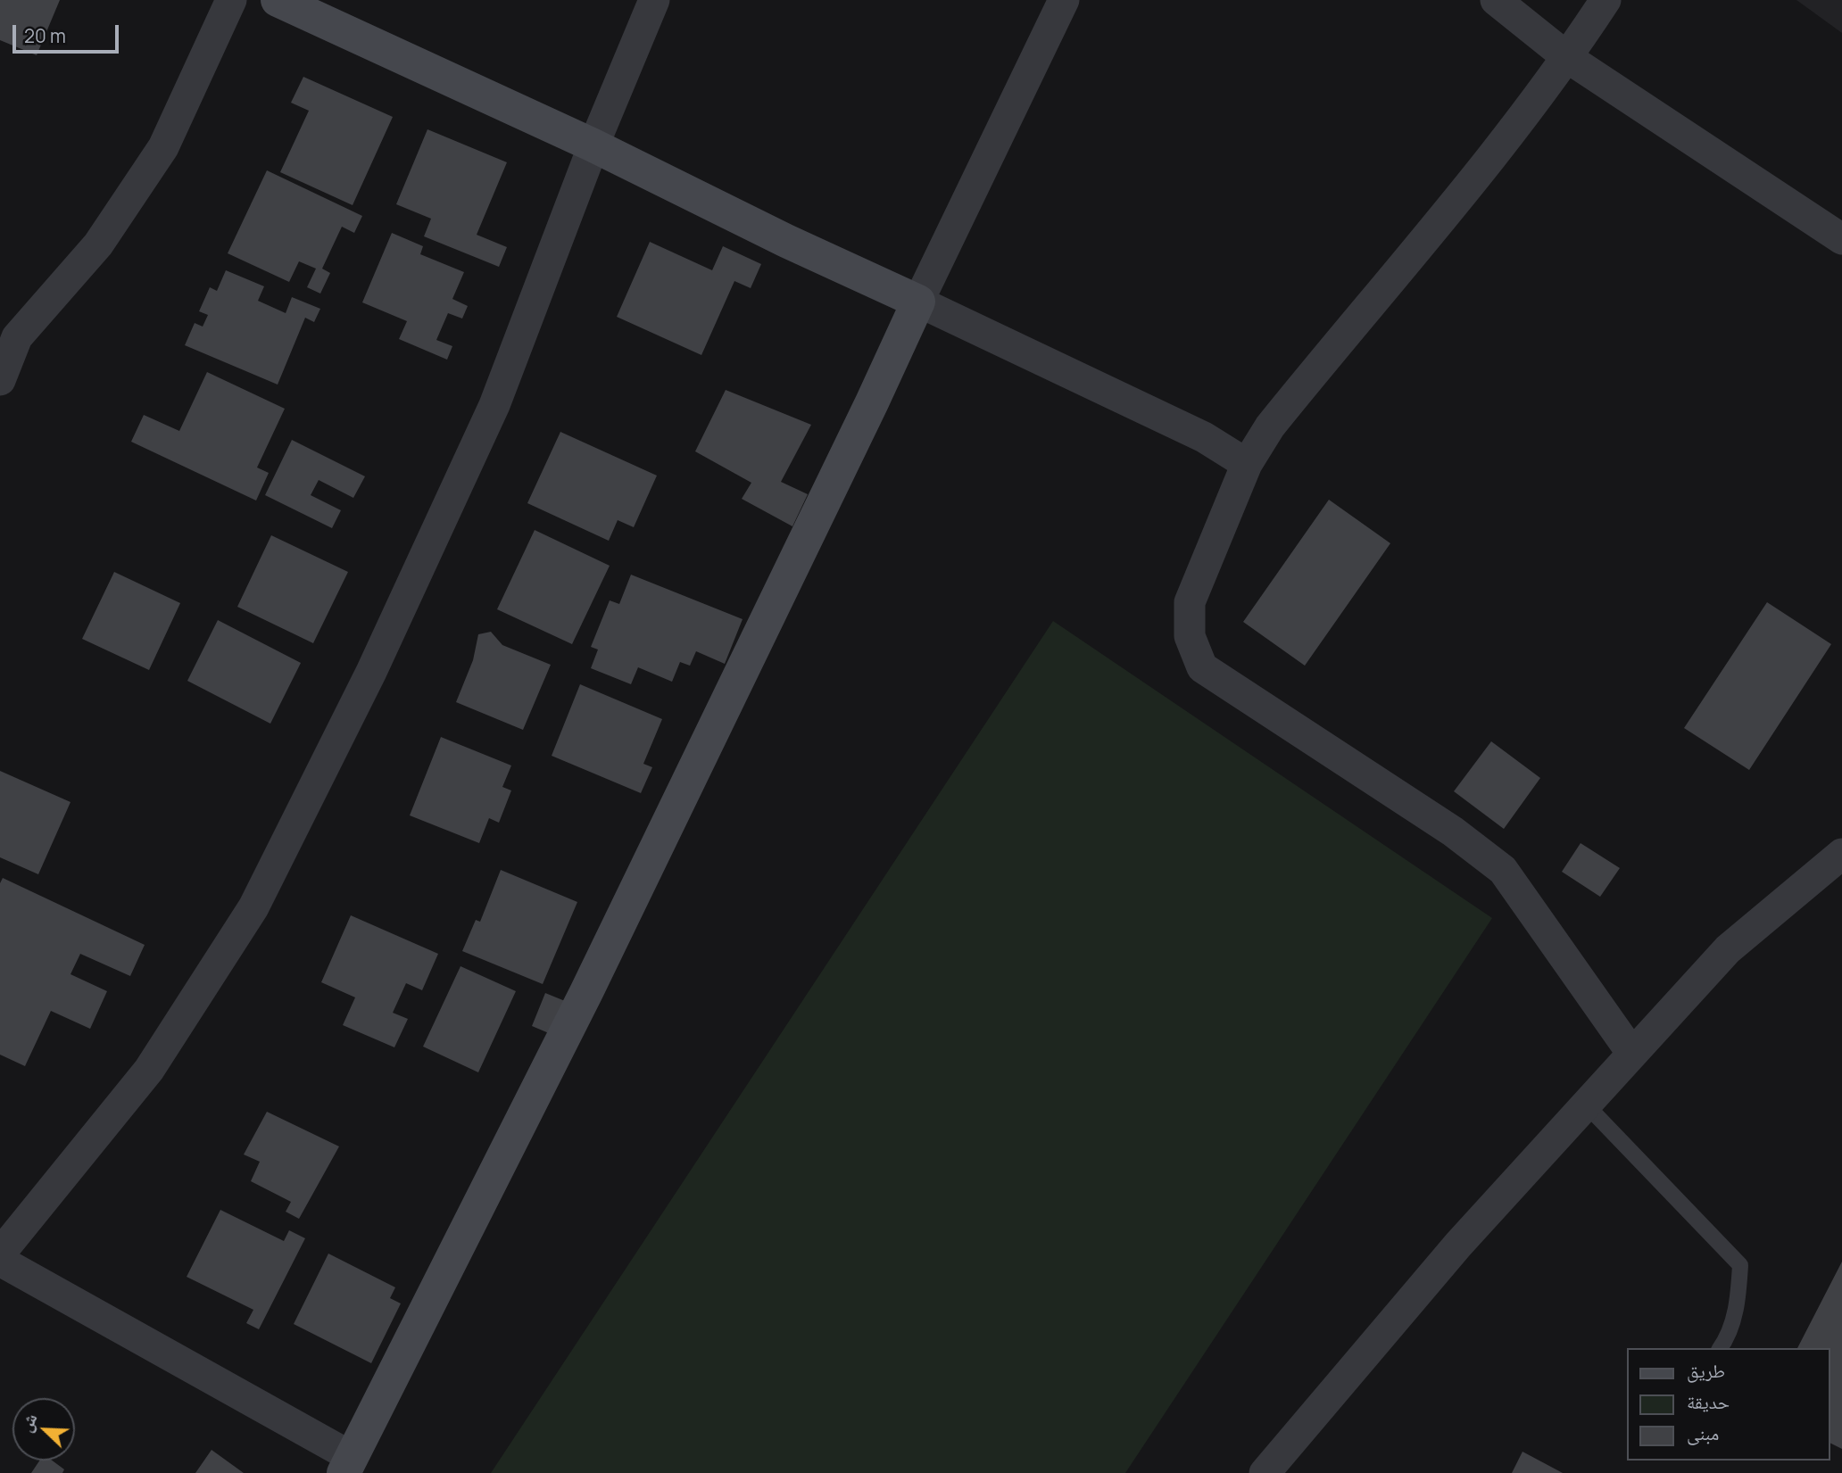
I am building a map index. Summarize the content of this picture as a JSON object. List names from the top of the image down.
{
  "legend": ["طريق", "حديقة", "مبنى"],
  "scale_bar": "20 m",
  "north": "top left"
}
